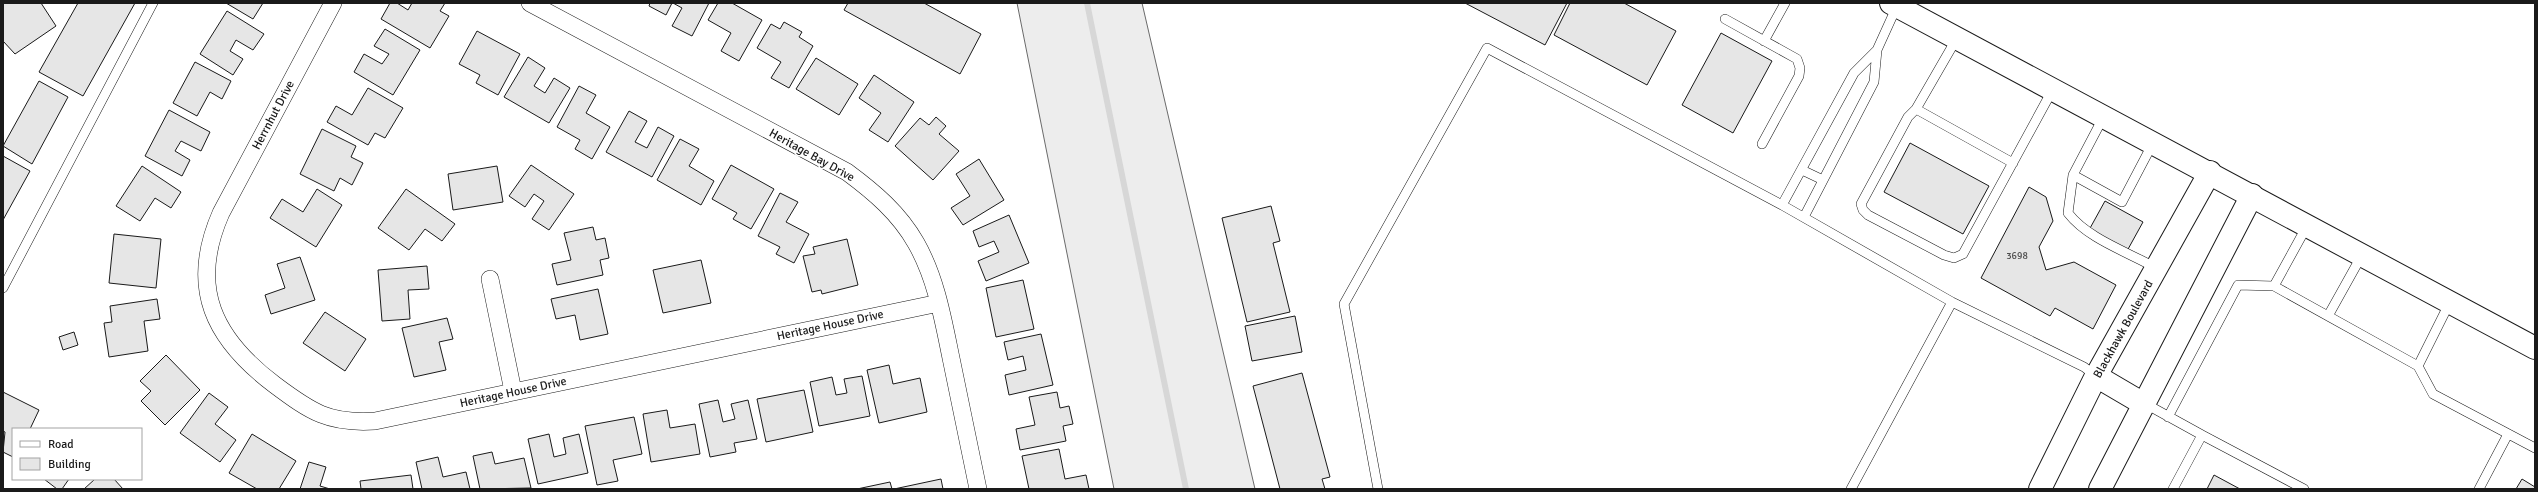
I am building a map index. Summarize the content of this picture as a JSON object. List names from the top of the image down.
{
  "streets": {
    "main road": ["Blackhawk Boulevard"],
    "street": ["Herrnhut Drive", "Heritage Bay Drive", "Heritage House Drive"]
  },
  "crossings": [
    ["Herrnhut Drive", "Heritage House Drive"],
    ["Heritage Bay Drive", "Heritage House Drive"]
  ],
  "house_numbers": ["3698"],
  "legend": ["Road", "Building"]
}
